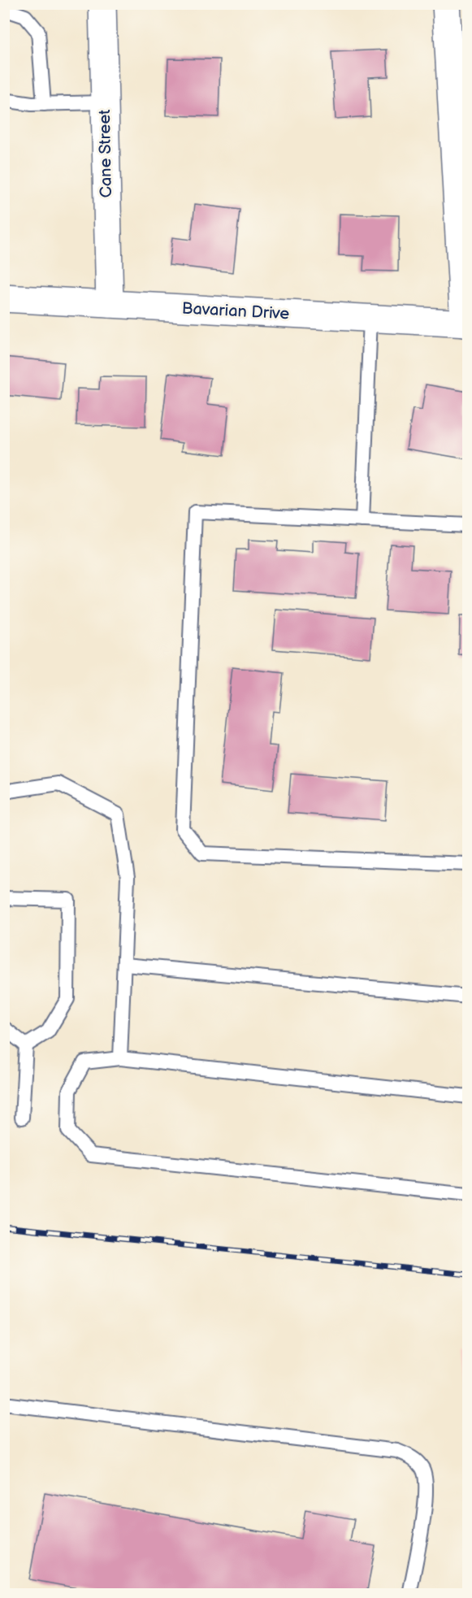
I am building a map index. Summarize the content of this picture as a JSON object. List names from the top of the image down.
{
  "streets": {
    "street": ["Cane Street", "Bavarian Drive"]
  },
  "crossings": [
    ["Cane Street", "Bavarian Drive"]
  ]
}
